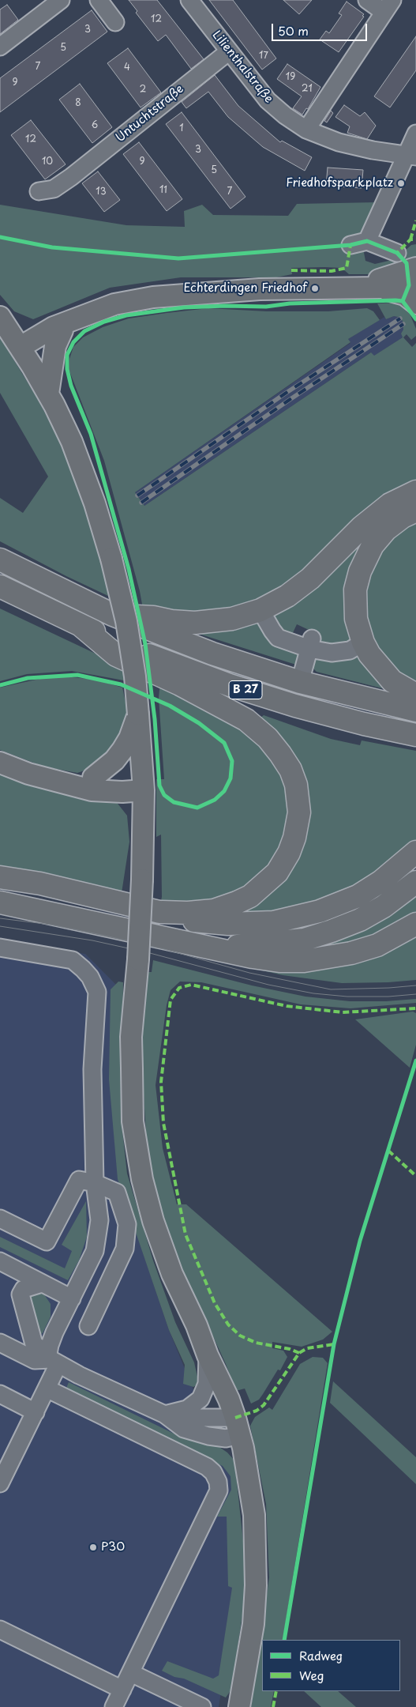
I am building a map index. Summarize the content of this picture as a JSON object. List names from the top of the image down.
{
  "streets": {
    "highway": ["B 27"],
    "street": ["Lilienthalstraße", "Untuchtstraße"]
  },
  "crossings": [
    ["Lilienthalstraße", "Untuchtstraße"]
  ],
  "places": ["Friedhofsparkplatz", "Echterdingen Friedhof", "P30"],
  "house_numbers": [
    "12",
    "3",
    "5",
    "17",
    "7",
    "4",
    "19",
    "9",
    "21",
    "2",
    "8",
    "6",
    "1",
    "12",
    "3",
    "10",
    "9",
    "5",
    "11",
    "13",
    "7"
  ],
  "legend": ["Radweg", "Weg"],
  "scale_bar": "50 m"
}
